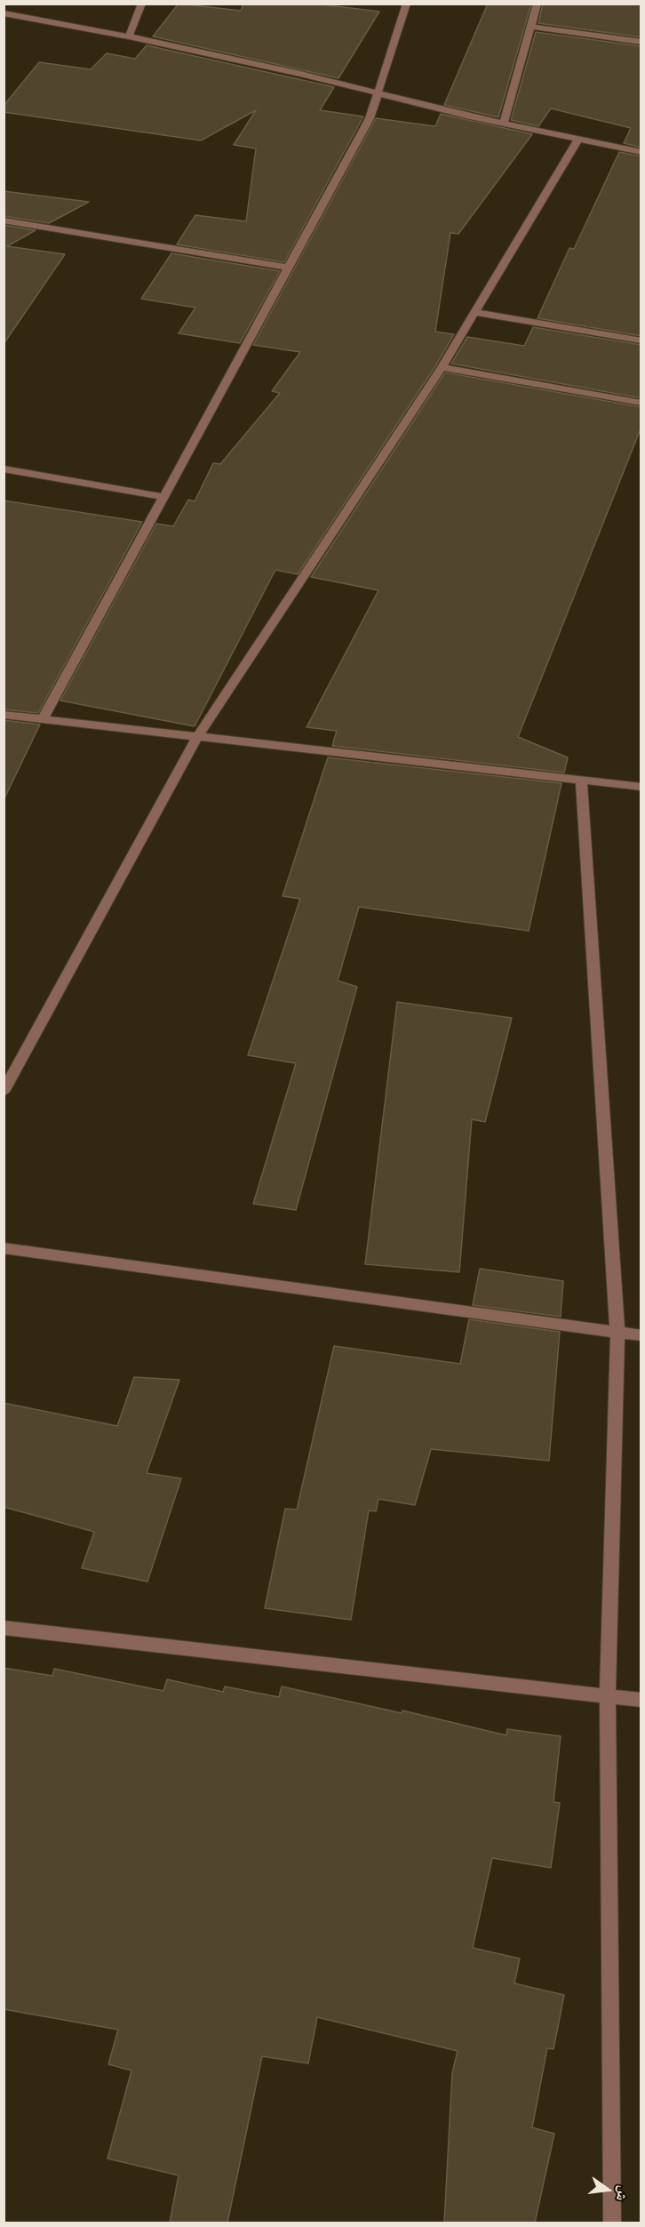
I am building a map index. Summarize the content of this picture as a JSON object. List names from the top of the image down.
{
  "north": "right"
}
